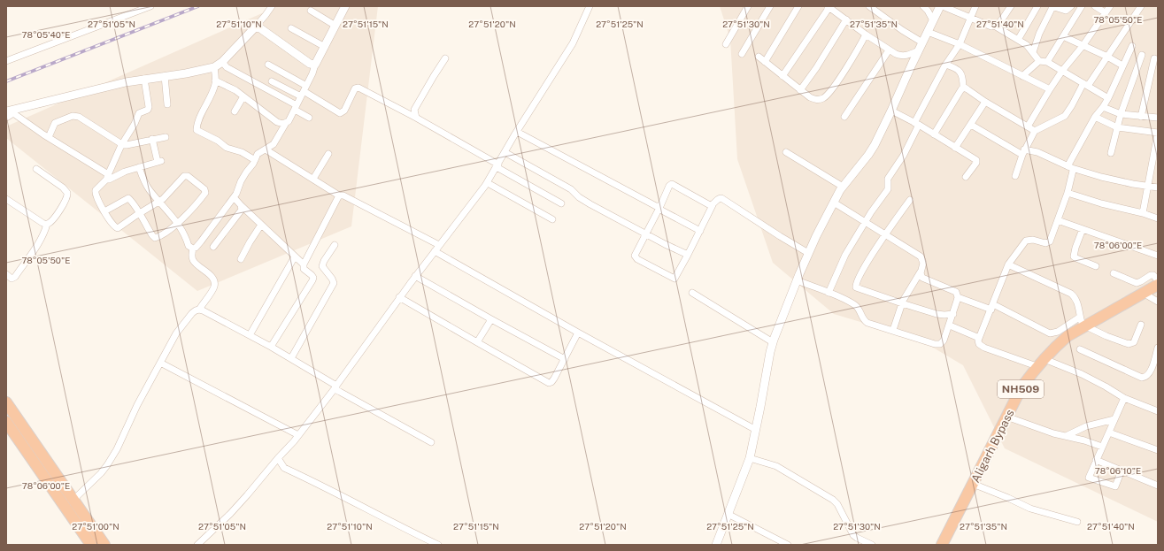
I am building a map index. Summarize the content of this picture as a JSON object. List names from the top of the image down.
{
  "streets": {
    "highway": ["NH509", "Aligarh Bypass"]
  },
  "coordinates": [
    "78°05'50\"E",
    "27°51'05\"N",
    "27°51'10\"N",
    "27°51'15\"N",
    "27°51'20\"N",
    "27°51'25\"N",
    "27°51'30\"N",
    "27°51'35\"N",
    "27°51'40\"N",
    "78°05'40\"E",
    "78°06'00\"E",
    "78°06'10\"E",
    "27°51'00\"N"
  ]
}
